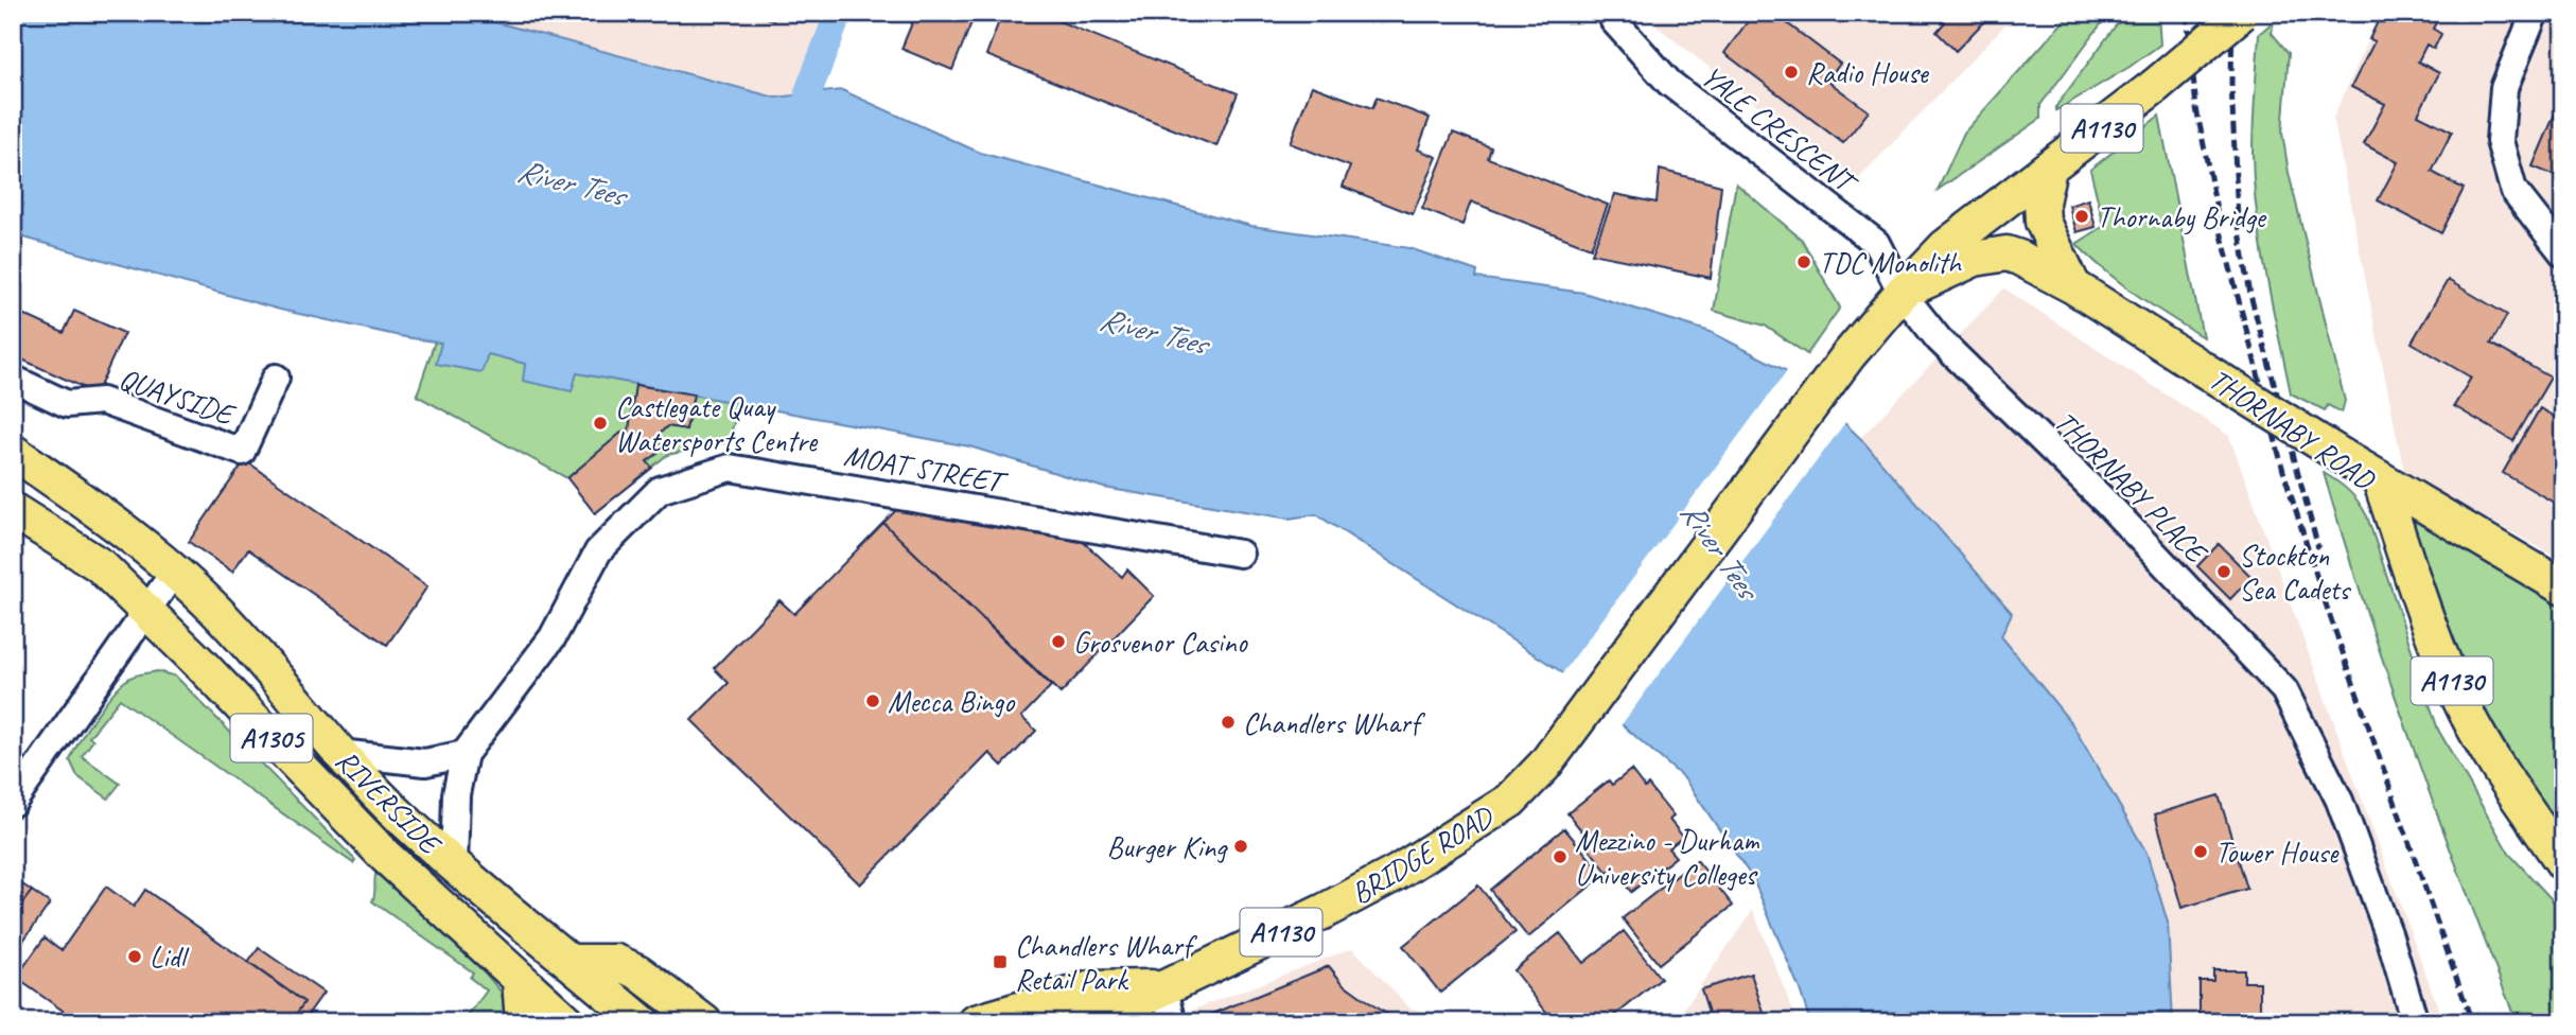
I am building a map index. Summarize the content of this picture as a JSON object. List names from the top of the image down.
{
  "streets": {
    "main road": [
      "A1130",
      "THORNABY ROAD",
      "A1305",
      "RIVERSIDE",
      "BRIDGE ROAD"
    ],
    "street": [
      "YALE CRESCENT",
      "QUAYSIDE",
      "MOAT STREET",
      "THORNABY PLACE"
    ]
  },
  "crossings": [
    ["YALE CRESCENT", "A1130"],
    ["YALE CRESCENT", "THORNABY PLACE"],
    ["YALE CRESCENT", "BRIDGE ROAD"],
    ["A1130", "THORNABY ROAD"],
    ["A1130", "THORNABY PLACE"],
    ["A1130", "BRIDGE ROAD"],
    ["MOAT STREET", "RIVERSIDE"],
    ["THORNABY PLACE", "BRIDGE ROAD"]
  ],
  "water": ["River Tees"],
  "places": {
    "other": [
      "Radio House",
      "Thornaby Bridge",
      "TDC Monolith",
      "Castlegate Quay Watersports Centre",
      "Stockton Sea Cadets",
      "Grosvenor Casino",
      "Mecca Bingo",
      "Chandlers Wharf",
      "Burger King",
      "Tower House",
      "Mezzino - Durham University Colleges",
      "Lidl"
    ],
    "transit": ["Chandlers Wharf Retail Park"]
  }
}
